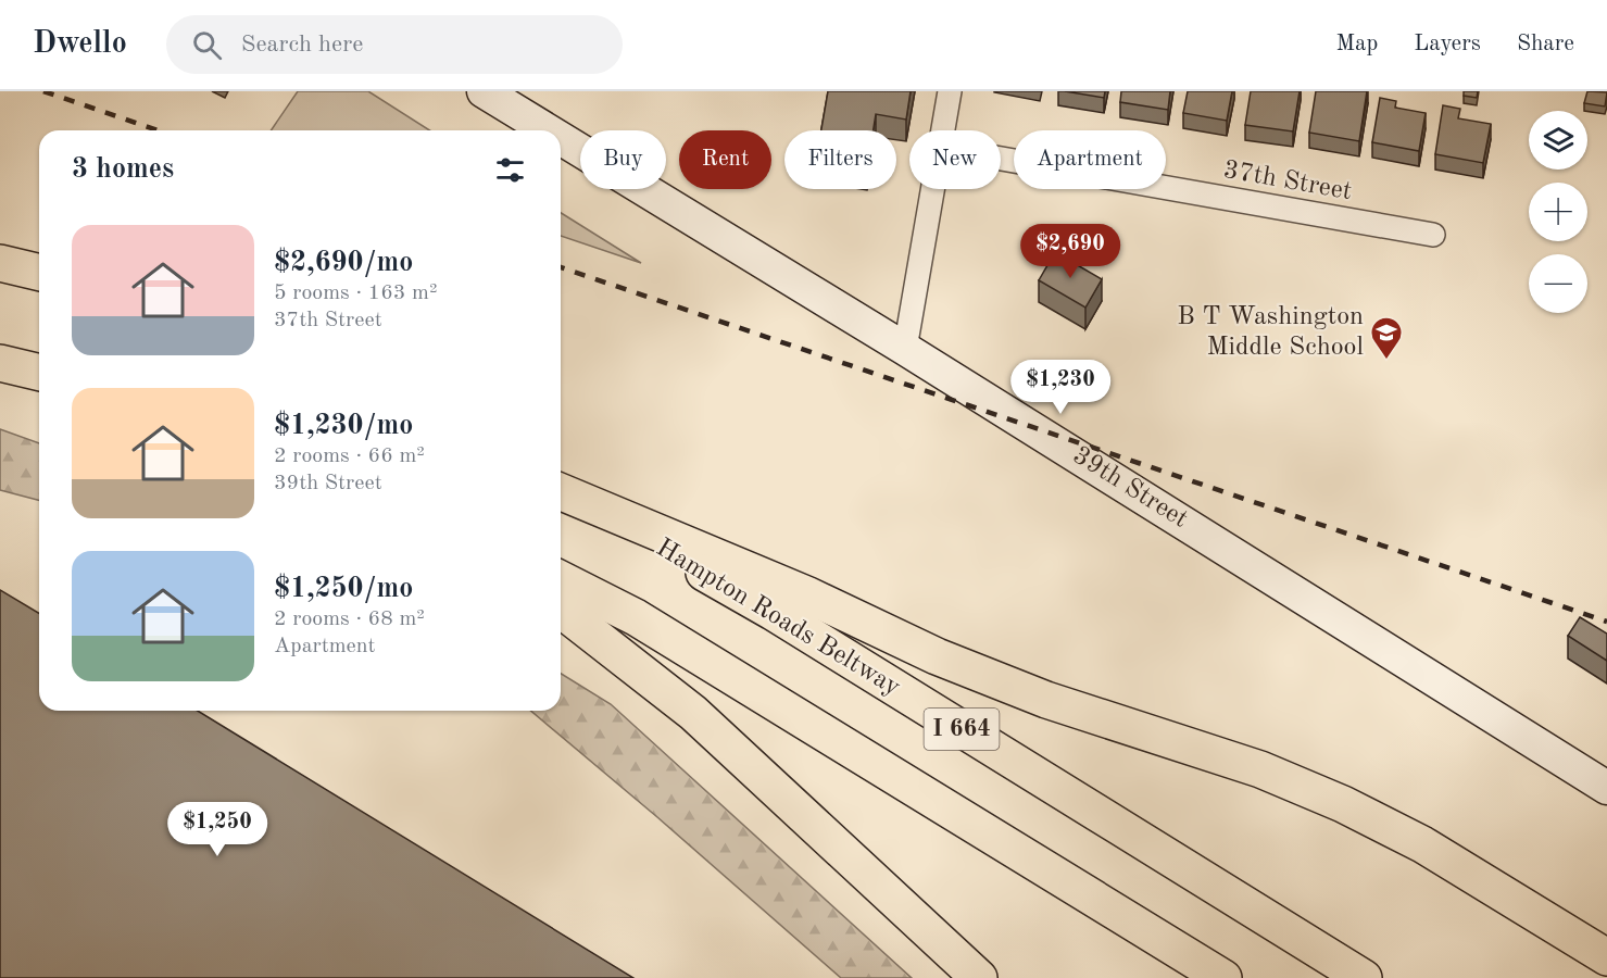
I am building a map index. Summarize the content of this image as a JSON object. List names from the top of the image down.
{
  "streets": {
    "highway": ["Hampton Roads Beltway", "I 664"],
    "main road": ["39th Street"],
    "street": ["37th Street"]
  },
  "places": {
    "school or university": ["B T Washington Middle School"]
  },
  "page": {
    "header": "Dwello",
    "search": "Search here",
    "nav": ["Map", "Layers", "Share"],
    "map_buttons": ["+", "−"],
    "chip": [
      "Buy",
      "Rent",
      "Filters",
      "New",
      "Apartment"
    ],
    "heading": "3 homes",
    "list": [
      {
        "name": "$2,690/mo",
        "note": "5 rooms · 163 m² · 37th Street"
      },
      {
        "name": "$1,230/mo",
        "note": "2 rooms · 66 m² · 39th Street"
      },
      {
        "name": "$1,250/mo",
        "note": "2 rooms · 68 m² · Apartment"
      }
    ],
    "price": ["$2,690", "$1,230", "$1,250"]
  }
}
